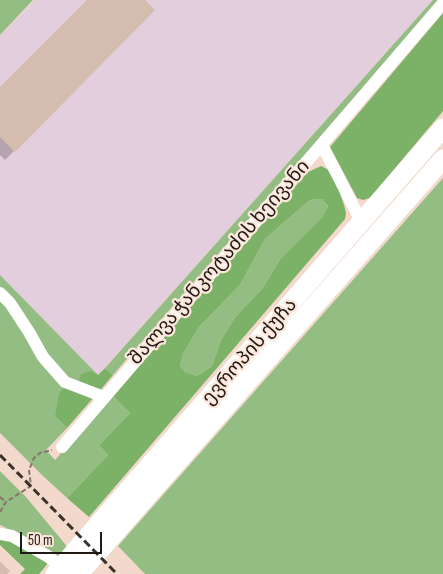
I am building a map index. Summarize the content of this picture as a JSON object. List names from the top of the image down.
{
  "streets": {
    "main road": ["ევროპის ქუჩა"],
    "street": ["შალვა ჭანკოტაძის ხეივანი"]
  },
  "scale_bar": "50 m"
}
